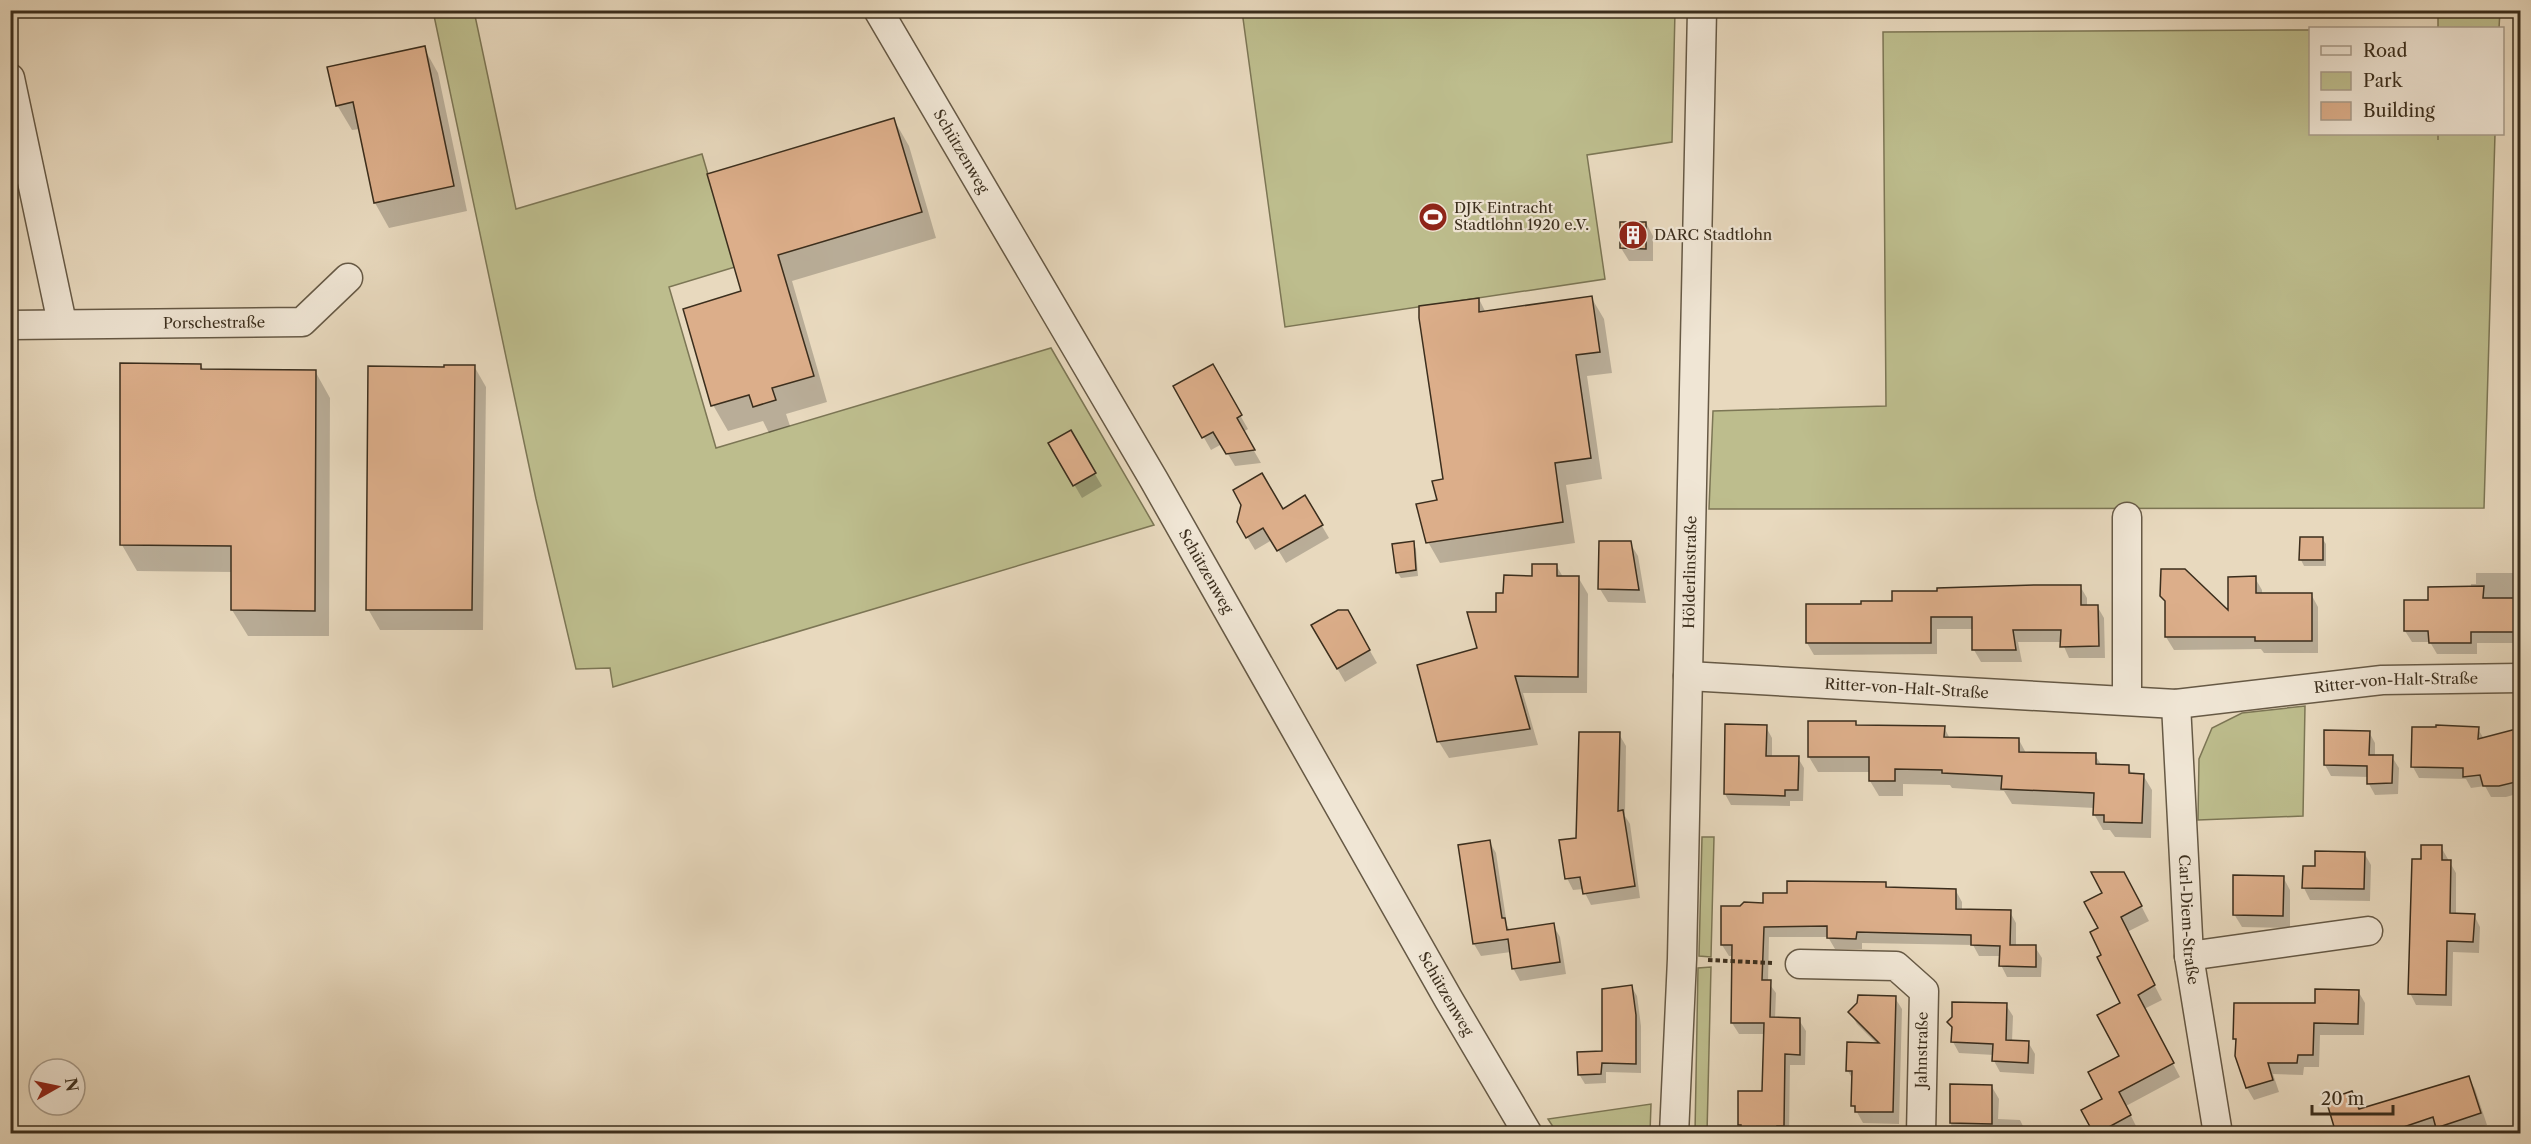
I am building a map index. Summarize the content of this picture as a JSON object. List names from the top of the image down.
{
  "streets": {
    "street": [
      "Schützenweg",
      "Porschestraße",
      "Hölderlinstraße",
      "Ritter-von-Halt-Straße",
      "Carl-Diem-Straße",
      "Jahnstraße"
    ]
  },
  "crossings": [
    ["Hölderlinstraße", "Ritter-von-Halt-Straße"],
    ["Ritter-von-Halt-Straße", "Carl-Diem-Straße"]
  ],
  "places": {
    "sports": ["DJK Eintracht Stadtlohn 1920 e.V."],
    "building": ["DARC Stadtlohn"]
  },
  "legend": ["Road", "Park", "Building"],
  "scale_bar": "20 m",
  "north": "right"
}
